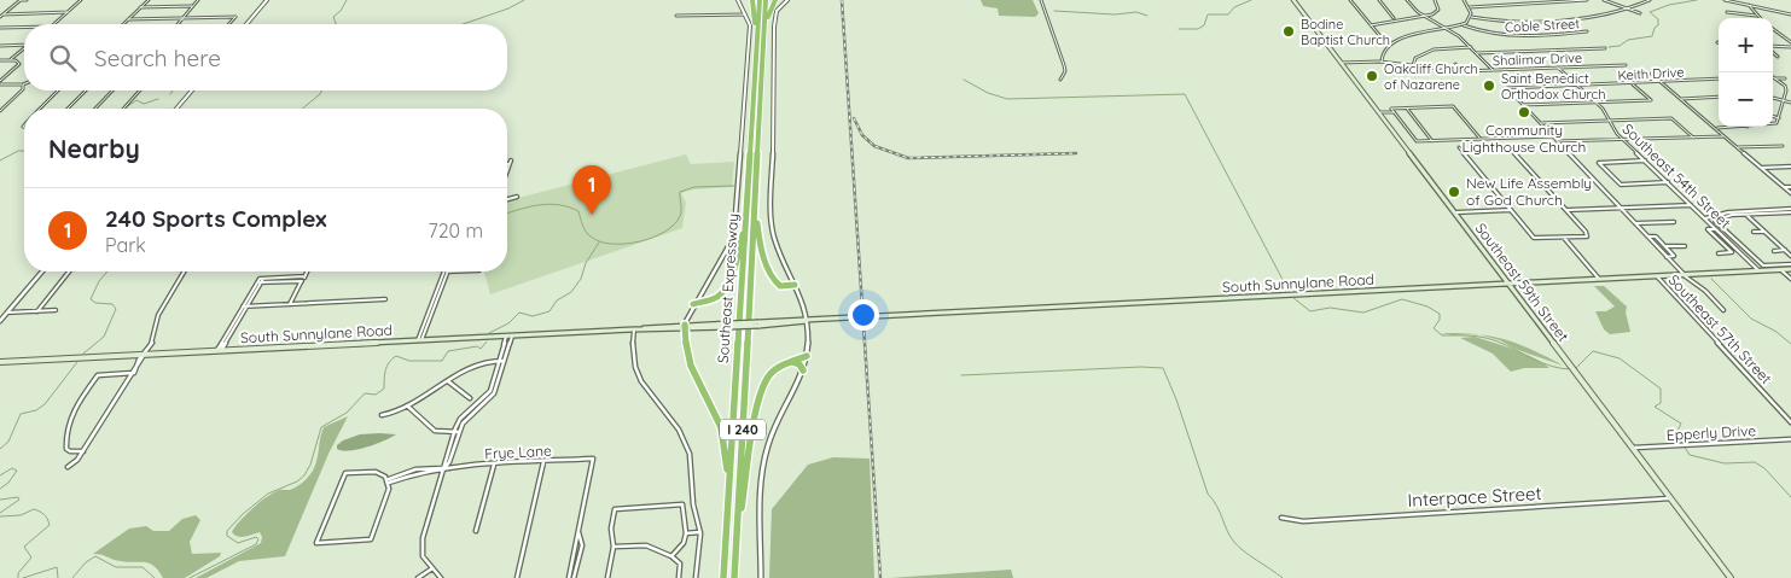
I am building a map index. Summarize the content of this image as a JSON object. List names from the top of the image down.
{
  "streets": {
    "highway": ["Southeast Expressway", "I 240"],
    "main road": ["Southeast 59th Street", "South Sunnylane Road"],
    "street": [
      "Coble Street",
      "Shalimar Drive",
      "Keith Drive",
      "Southeast 54th Street",
      "Southeast 57th Street",
      "Epperly Drive",
      "Frye Lane",
      "Interpace Street"
    ]
  },
  "crossings": [
    ["Shalimar Drive", "Southeast 54th Street"],
    ["Shalimar Drive", "Southeast 59th Street"],
    ["Keith Drive", "Southeast 54th Street"],
    ["Southeast 54th Street", "South Sunnylane Road"],
    ["Southeast 59th Street", "South Sunnylane Road"],
    ["Southeast 59th Street", "Epperly Drive"],
    ["Southeast 59th Street", "Interpace Street"],
    ["South Sunnylane Road", "Southeast 57th Street"]
  ],
  "places": [
    "Bodine Baptist Church",
    "Oakcliff Church of Nazarene",
    "Saint Benedict Orthodox Church",
    "Community Lighthouse Church",
    "New Life Assembly of God Church"
  ],
  "page": {
    "map_buttons": ["+", "−"],
    "search": "Search here",
    "heading": "Nearby",
    "pins": "1",
    "list": [
      {
        "mark": "1",
        "name": "240 Sports Complex",
        "note": "Park",
        "value": "720 m"
      }
    ]
  }
}
